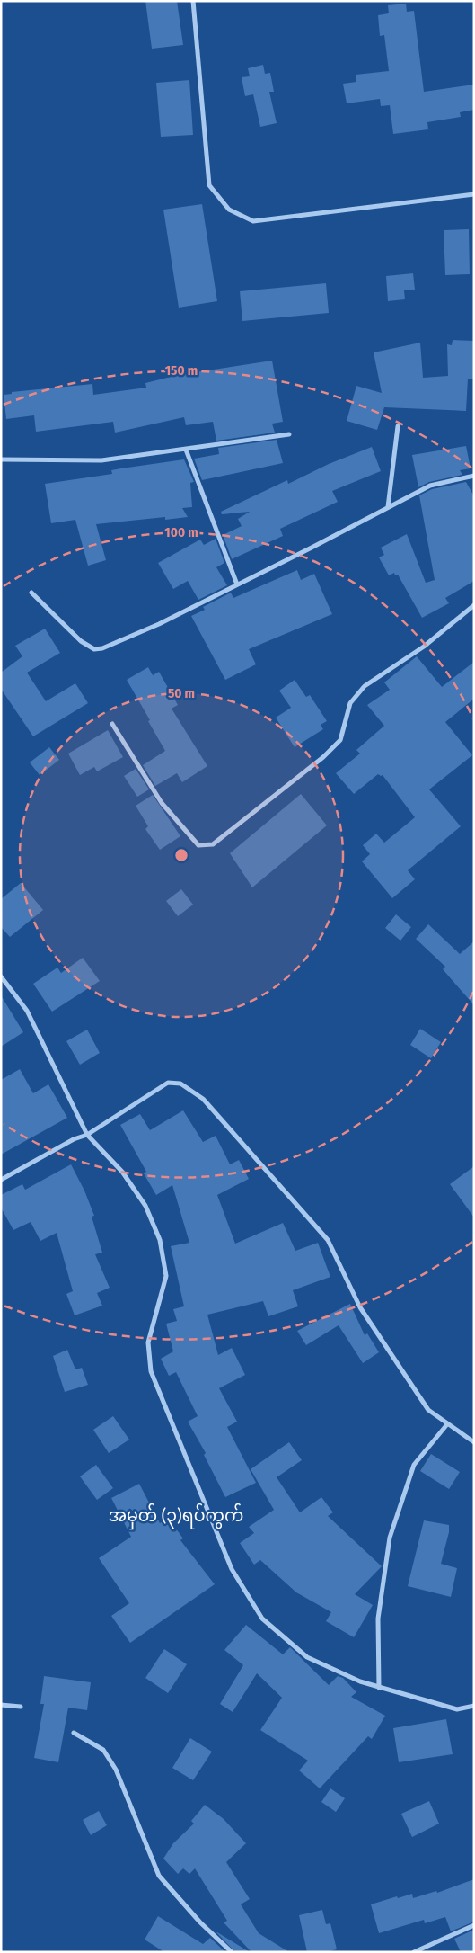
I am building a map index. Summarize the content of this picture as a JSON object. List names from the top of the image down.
{
  "districts": ["အမှတ် (၃)ရပ်ကွက်"],
  "rings": ["150 m", "100 m", "50 m"]
}
